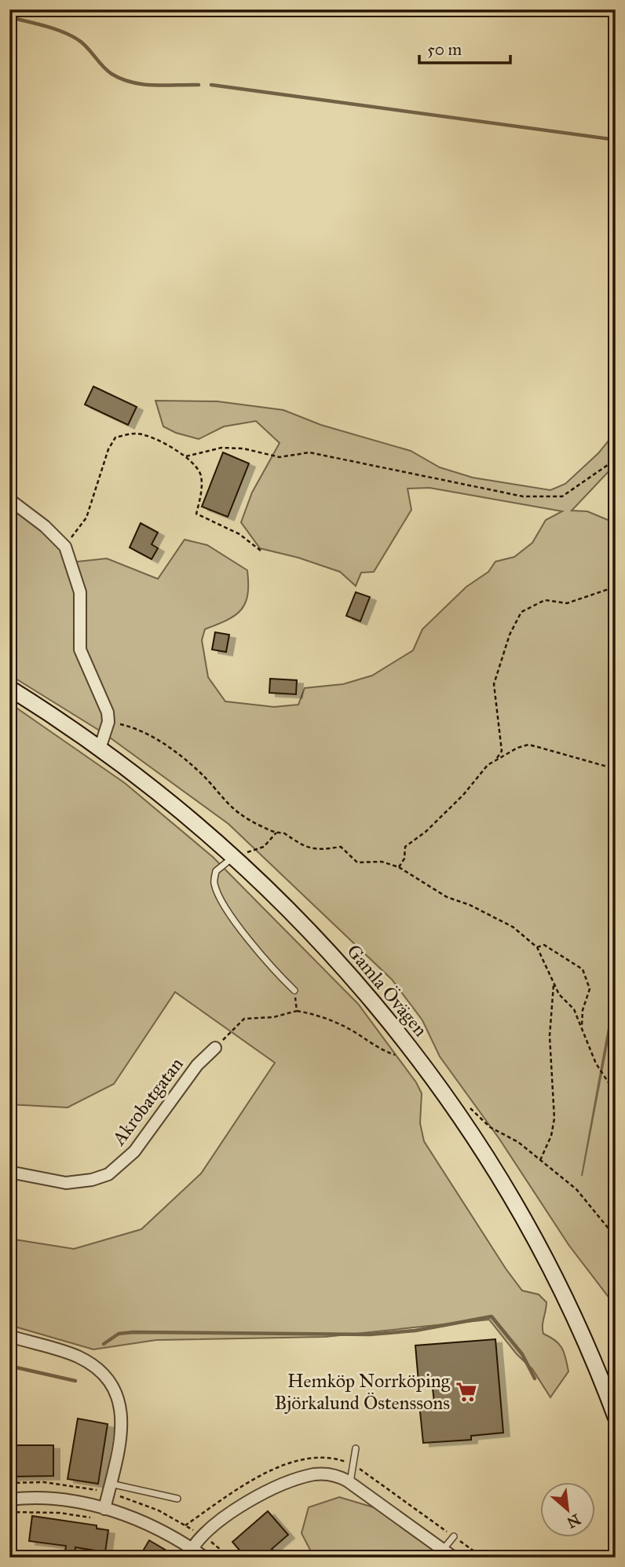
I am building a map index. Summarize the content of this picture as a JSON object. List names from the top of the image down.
{
  "streets": {
    "main road": ["Gamla Övägen"],
    "street": ["Akrobatgatan"]
  },
  "places": {
    "supermarket": ["Hemköp Norrköping Björkalund Östenssons"]
  },
  "scale_bar": "50 m",
  "north": "bottom right"
}
